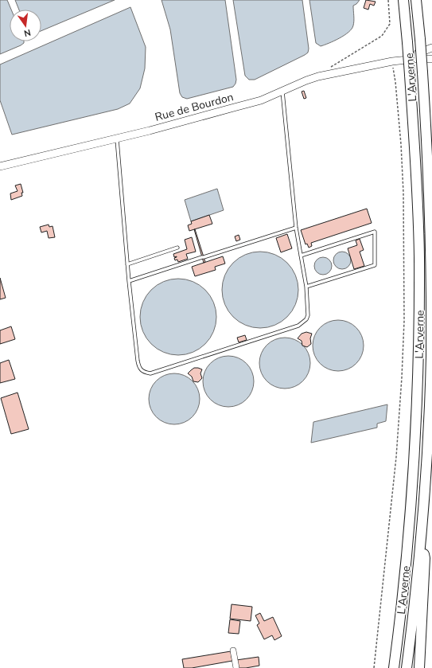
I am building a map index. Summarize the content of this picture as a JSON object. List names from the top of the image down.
{
  "streets": {
    "highway": ["L'Arverne"],
    "main road": ["Rue de Bourdon"]
  },
  "north": "bottom"
}
